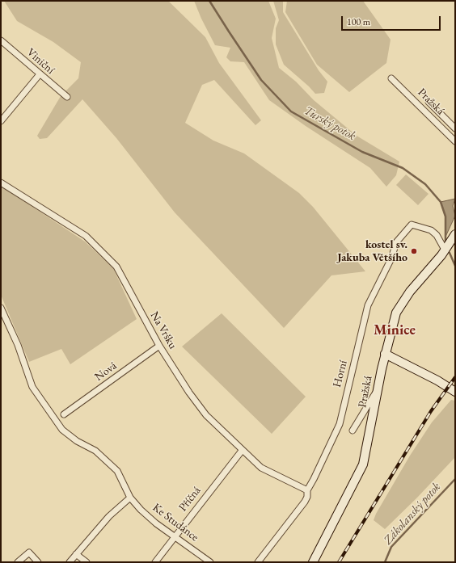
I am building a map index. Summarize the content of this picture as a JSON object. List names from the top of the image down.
{
  "streets": {
    "main road": ["Pražská"],
    "street": [
      "Viniční",
      "Na Vršku",
      "Nová",
      "Horní",
      "Příčná",
      "Ke Studánce"
    ]
  },
  "crossings": [
    ["Pražská", "Horní"],
    ["Na Vršku", "Nová"],
    ["Na Vršku", "Horní"],
    ["Na Vršku", "Příčná"],
    ["Příčná", "Ke Studánce"]
  ],
  "districts": ["Minice"],
  "water": ["Turský potok", "Zákolanský potok"],
  "places": ["kostel sv. Jakuba Většího"],
  "scale_bar": "100 m"
}
